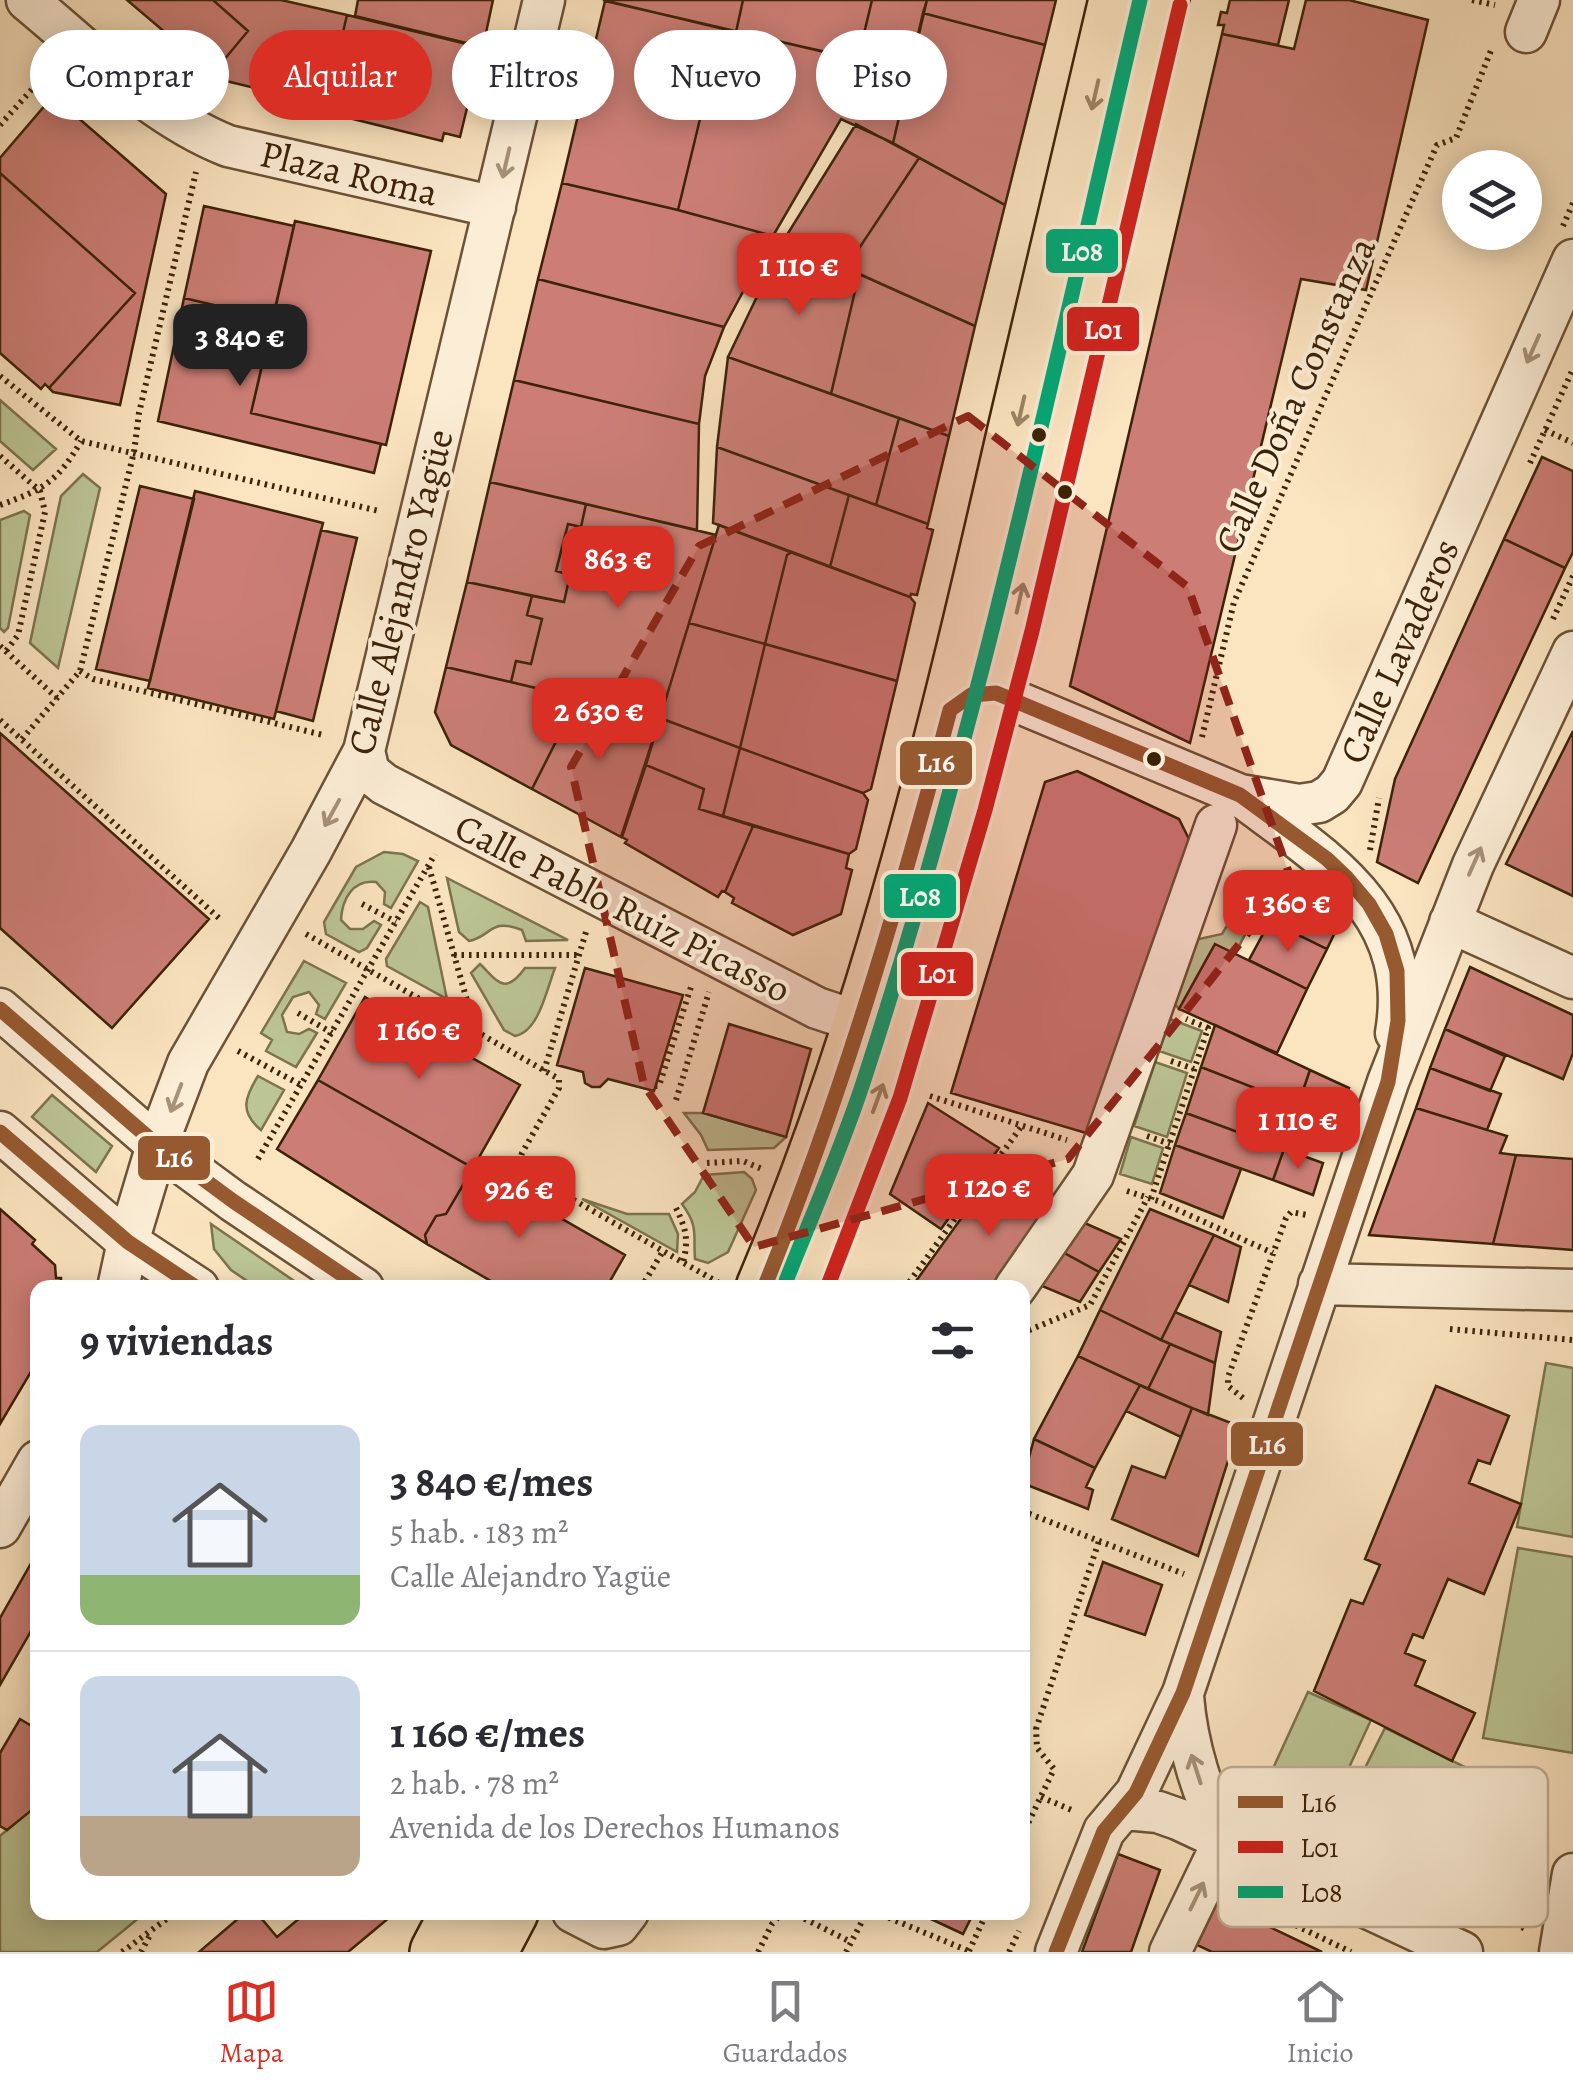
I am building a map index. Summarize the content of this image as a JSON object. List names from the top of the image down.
{
  "streets": {
    "street": [
      "Plaza Roma",
      "Calle Alejandro Yagüe",
      "Calle Lavaderos",
      "Calle Pablo Ruiz Picasso"
    ],
    "path": ["Calle Doña Constanza"]
  },
  "crossings": [
    ["Plaza Roma", "Calle Alejandro Yagüe"],
    ["Calle Alejandro Yagüe", "Calle Pablo Ruiz Picasso"]
  ],
  "one_way": ["Calle Alejandro Yagüe"],
  "lines": ["transit line L08", "transit line L01", "transit line L16"],
  "legend": ["L16", "L01", "L08"],
  "page": {
    "chip": [
      "Comprar",
      "Alquilar",
      "Filtros",
      "Nuevo",
      "Piso"
    ],
    "price": [
      "1 110 €",
      "3 840 €",
      "863 €",
      "2 630 €",
      "1 360 €",
      "1 160 €",
      "1 110 €",
      "1 120 €",
      "926 €"
    ],
    "heading": "9 viviendas",
    "list": [
      {
        "name": "3 840 €/mes",
        "note": "5 hab. · 183 m² · Calle Alejandro Yagüe"
      },
      {
        "name": "1 160 €/mes",
        "note": "2 hab. · 78 m² · Avenida de los Derechos Humanos"
      }
    ],
    "tabs": ["Mapa", "Guardados", "Inicio"]
  }
}
